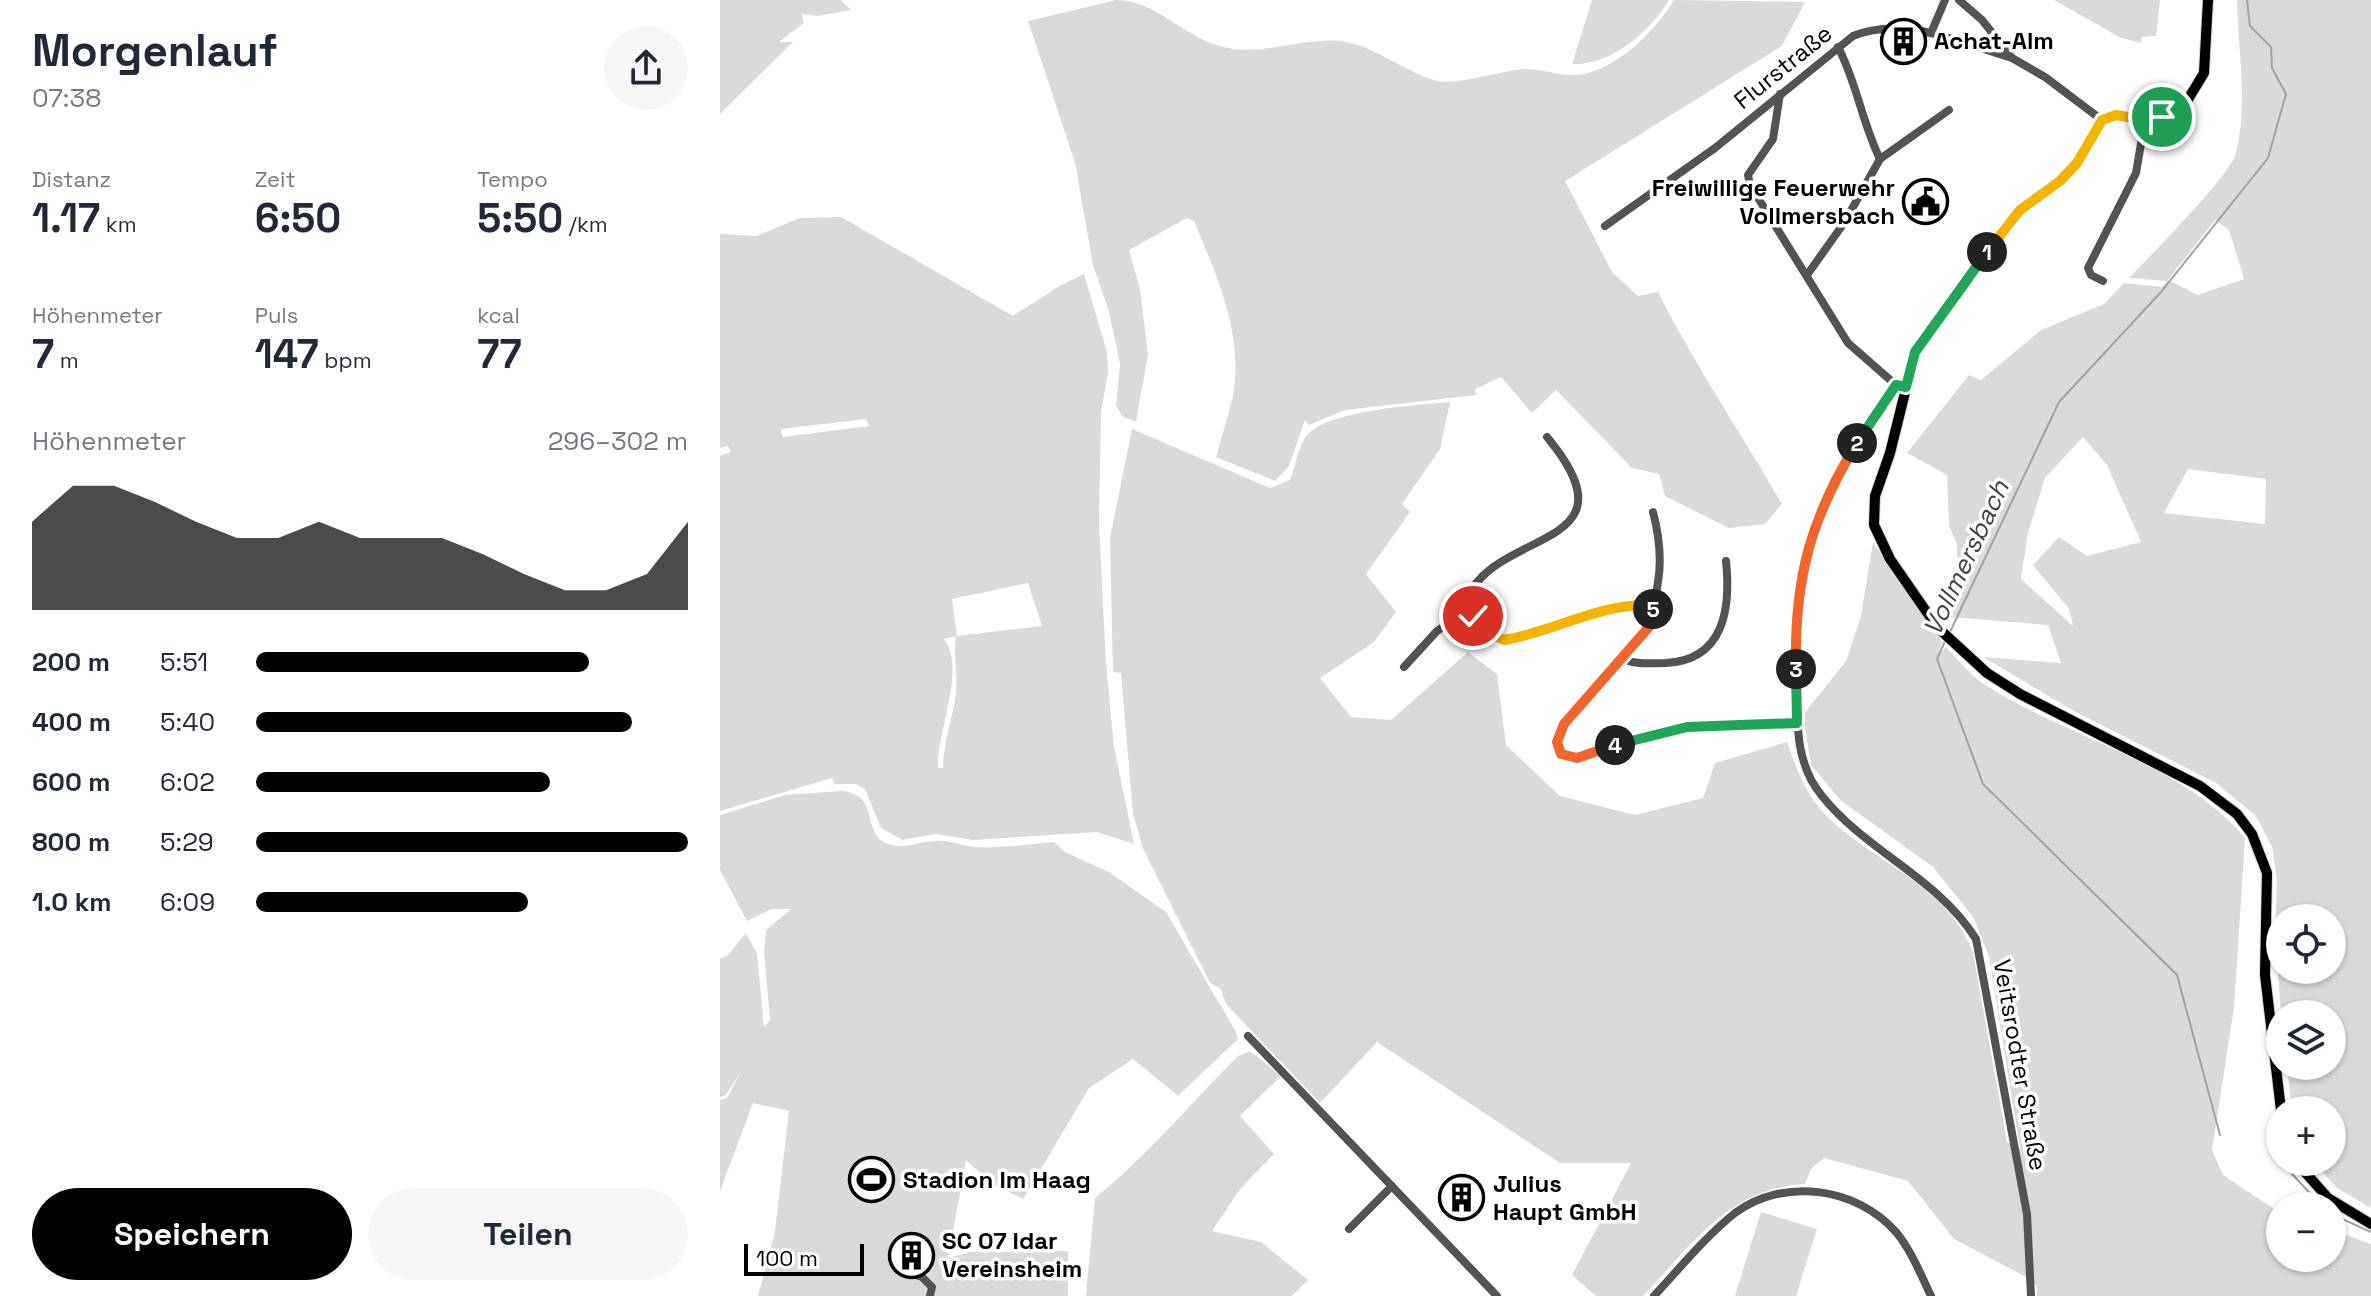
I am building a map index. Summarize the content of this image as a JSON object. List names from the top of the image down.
{
  "streets": {
    "street": ["Flurstraße", "Veitsrodter Straße"]
  },
  "water": ["Vollmersbach"],
  "places": {
    "building": ["Achat-Alm", "Julius Haupt GmbH", "SC 07 Idar Vereinsheim"],
    "public building": ["Freiwillige Feuerwehr Vollmersbach"],
    "sports": ["Stadion Im Haag"]
  },
  "scale_bar": "100 m",
  "page": {
    "heading": ["Morgenlauf", "07:38"],
    "stats": [
      ["Distanz", "1.17 km"],
      ["Zeit", "6:50"],
      ["Tempo", "5:50 /km"],
      ["Höhenmeter", "7 m"],
      ["Puls", "147 bpm"],
      ["kcal", "77"]
    ],
    "pins": [
      "1",
      "2",
      "5",
      "3",
      "4"
    ],
    "chart": ["Höhenmeter", "296–302 m"],
    "list": [
      {
        "name": "200 m",
        "note": "5:51"
      },
      {
        "name": "400 m",
        "note": "5:40"
      },
      {
        "name": "600 m",
        "note": "6:02"
      },
      {
        "name": "800 m",
        "note": "5:29"
      },
      {
        "name": "1.0 km",
        "note": "6:09"
      }
    ],
    "map_buttons": ["+", "−"],
    "buttons": ["Speichern", "Teilen"],
    "scale": "100 m"
  }
}
